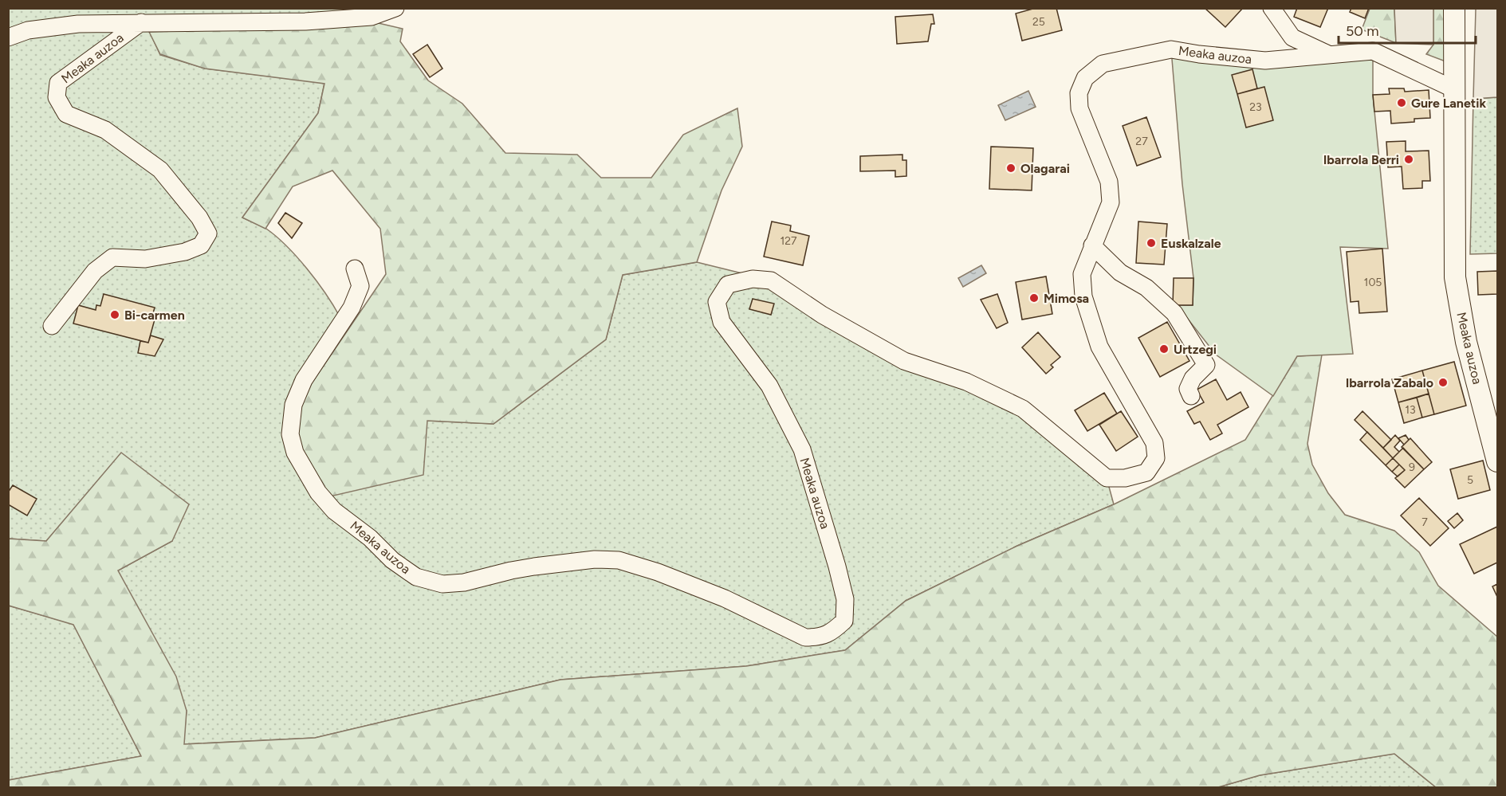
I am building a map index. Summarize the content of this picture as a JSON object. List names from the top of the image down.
{
  "streets": {
    "street": ["Meaka auzoa"]
  },
  "places": [
    "Gure Lanetik",
    "Ibarrola Berri",
    "Olagarai",
    "Euskalzale",
    "Mimosa",
    "Bi-carmen",
    "Urtzegi",
    "Ibarrola Zabalo"
  ],
  "house_numbers": [
    "25",
    "23",
    "27",
    "127",
    "105",
    "13",
    "9",
    "5",
    "7"
  ],
  "scale_bar": "50 m"
}
